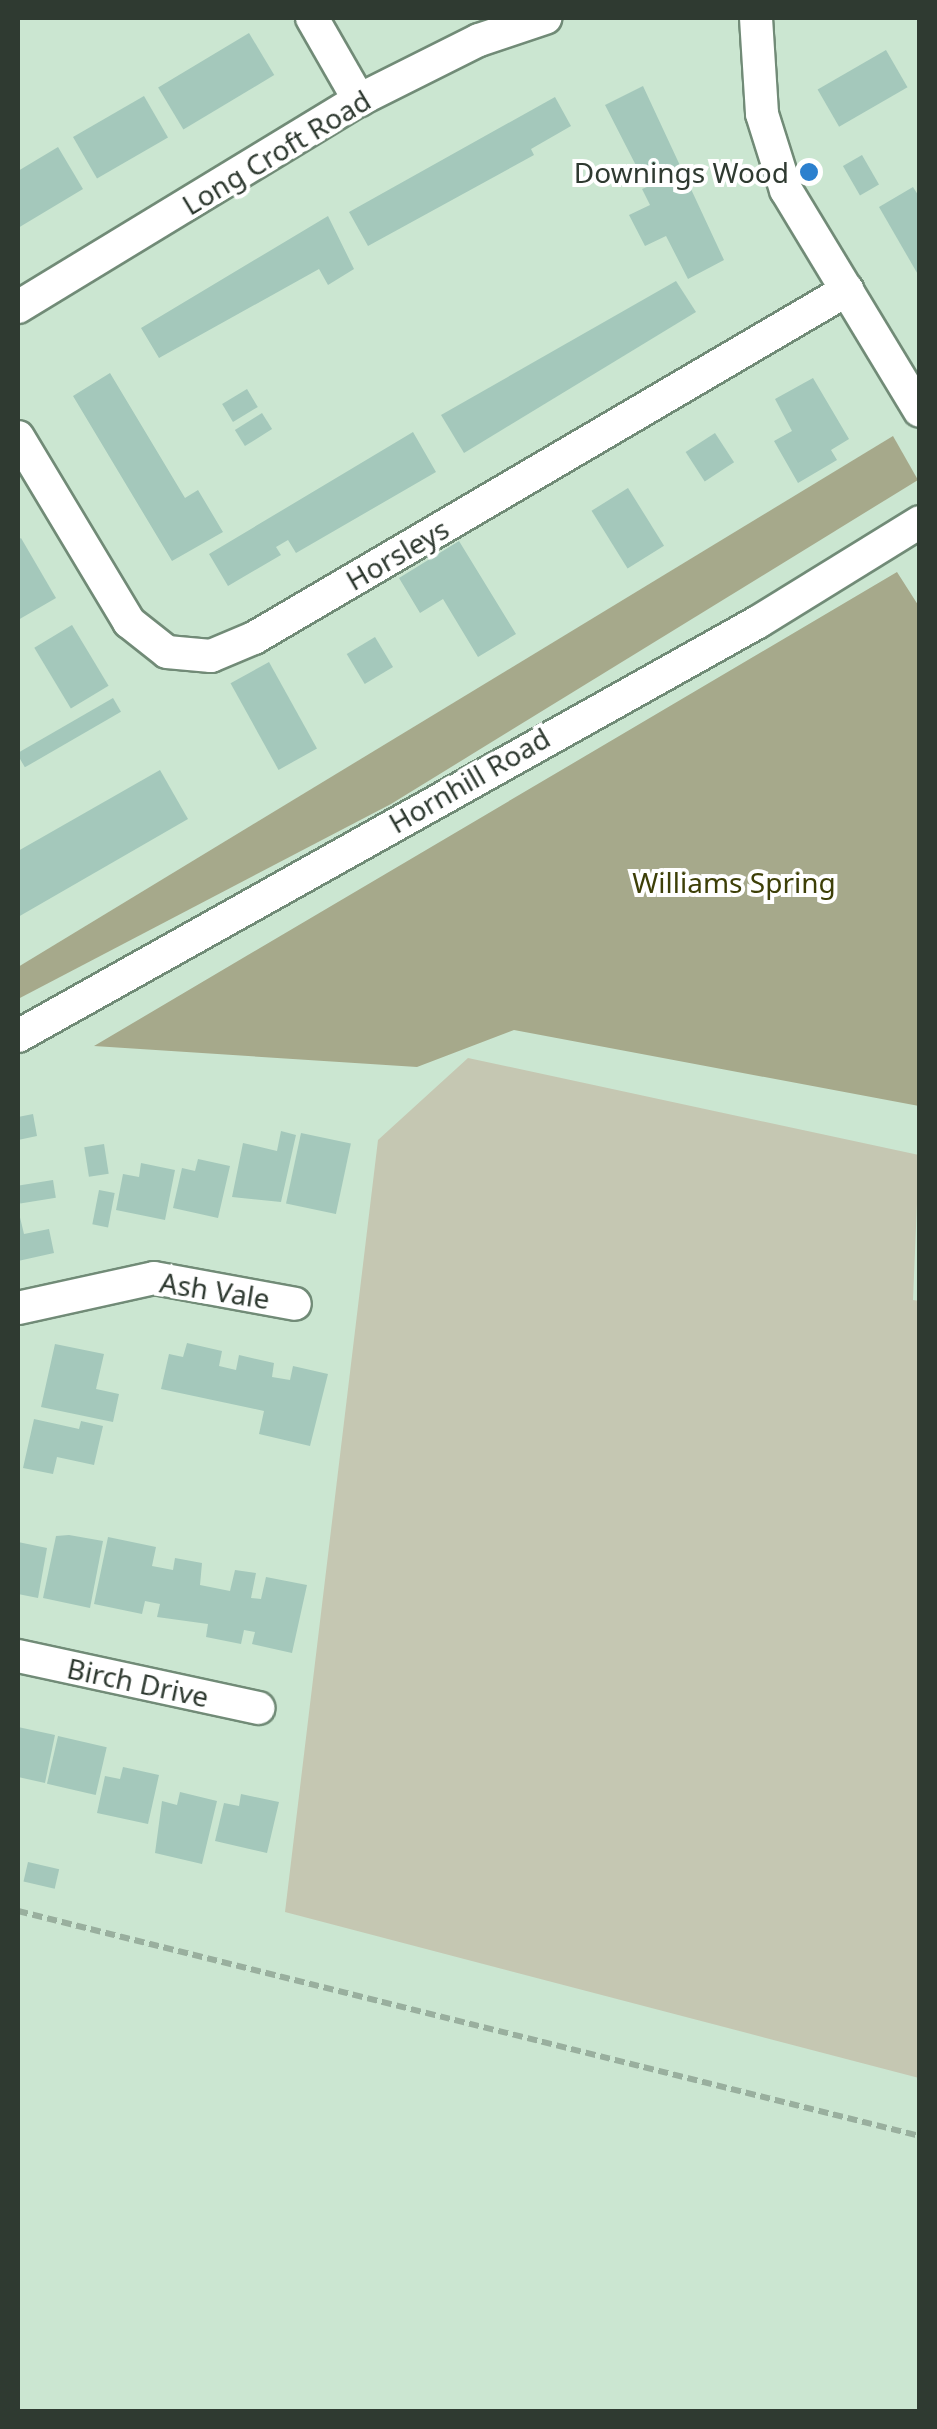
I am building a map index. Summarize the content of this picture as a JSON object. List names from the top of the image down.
{
  "streets": {
    "street": [
      "Long Croft Road",
      "Horsleys",
      "Hornhill Road",
      "Ash Vale",
      "Birch Drive"
    ]
  },
  "parks": ["Williams Spring"],
  "places": ["Downings Wood"]
}
